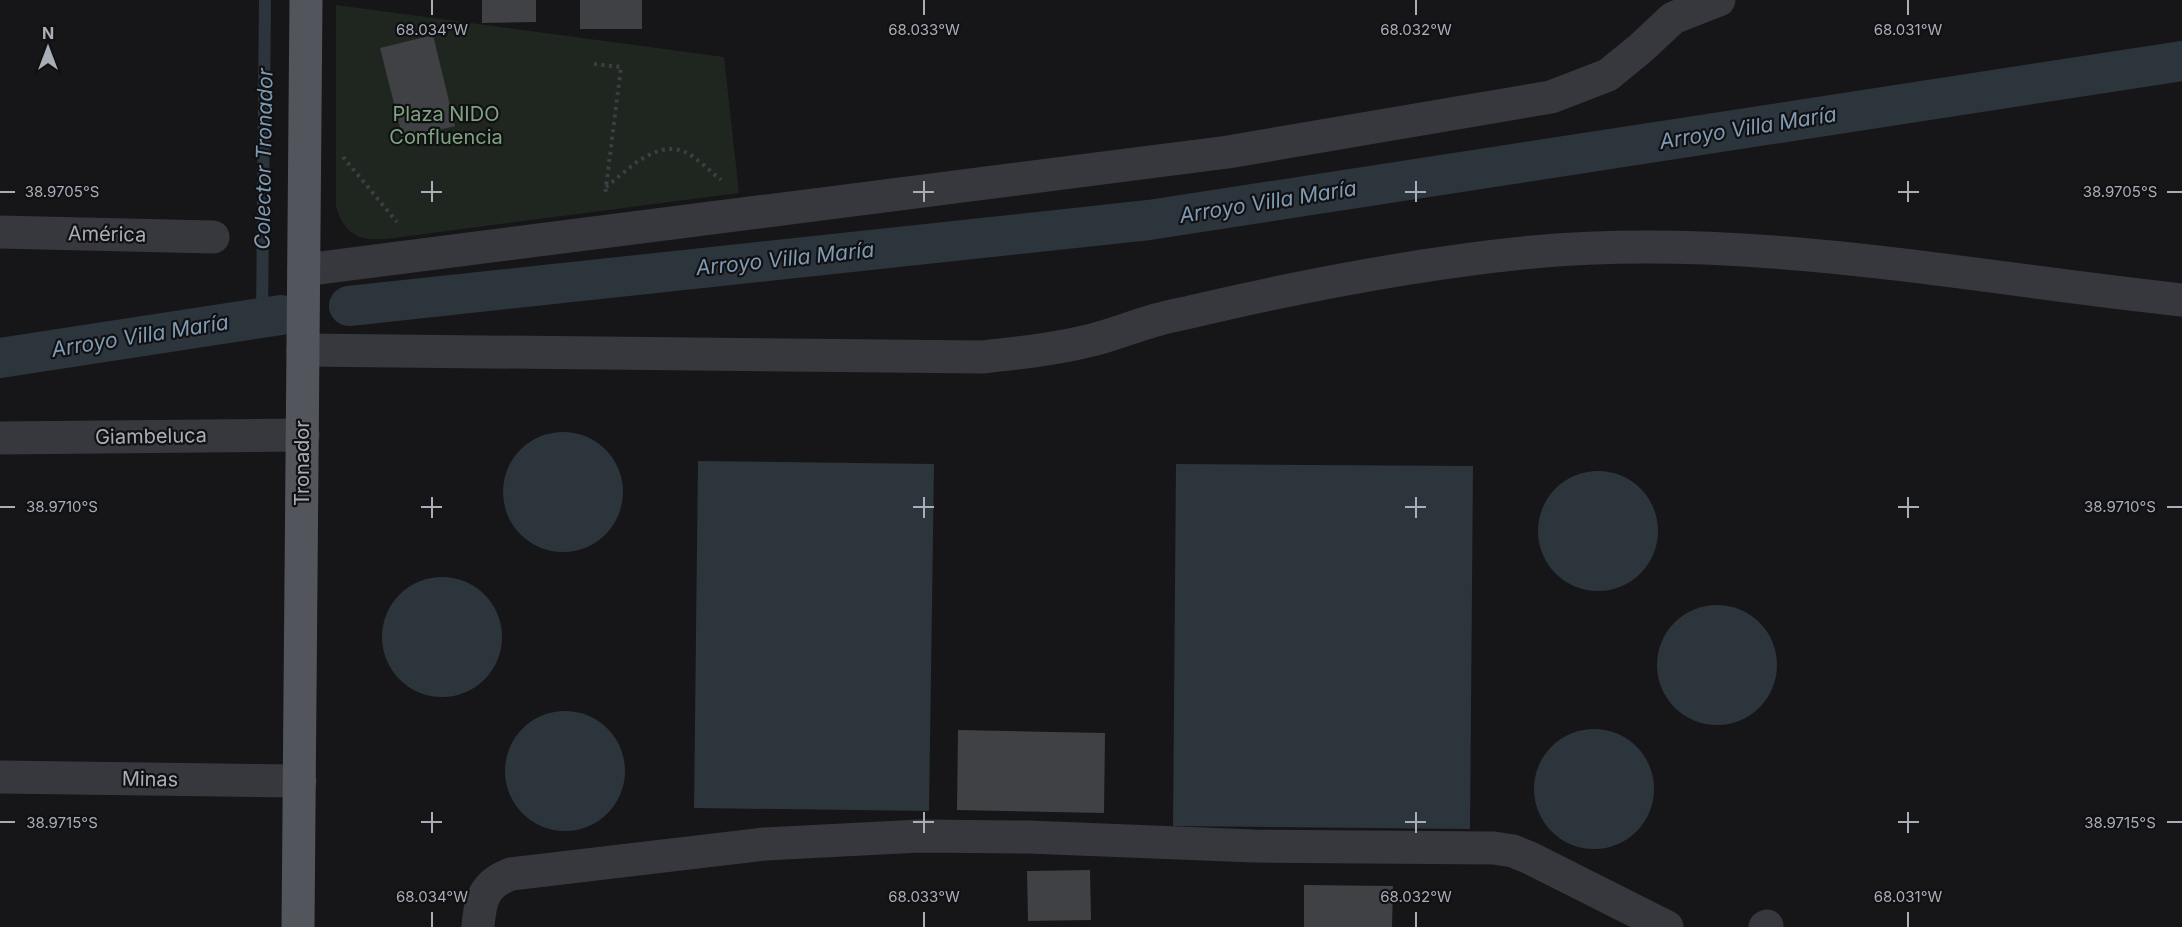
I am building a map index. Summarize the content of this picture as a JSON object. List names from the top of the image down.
{
  "streets": {
    "main road": ["Tronador"],
    "street": ["América", "Giambeluca", "Minas"]
  },
  "crossings": [
    ["Giambeluca", "Tronador"],
    ["Tronador", "Minas"]
  ],
  "water": ["Arroyo Villa María", "Colector Tronador"],
  "parks": ["Plaza NIDO Confluencia"],
  "north": "top",
  "coordinates": [
    "68.034°W",
    "68.033°W",
    "68.032°W",
    "68.031°W",
    "38.9705°S",
    "38.9710°S",
    "38.9715°S"
  ]
}
